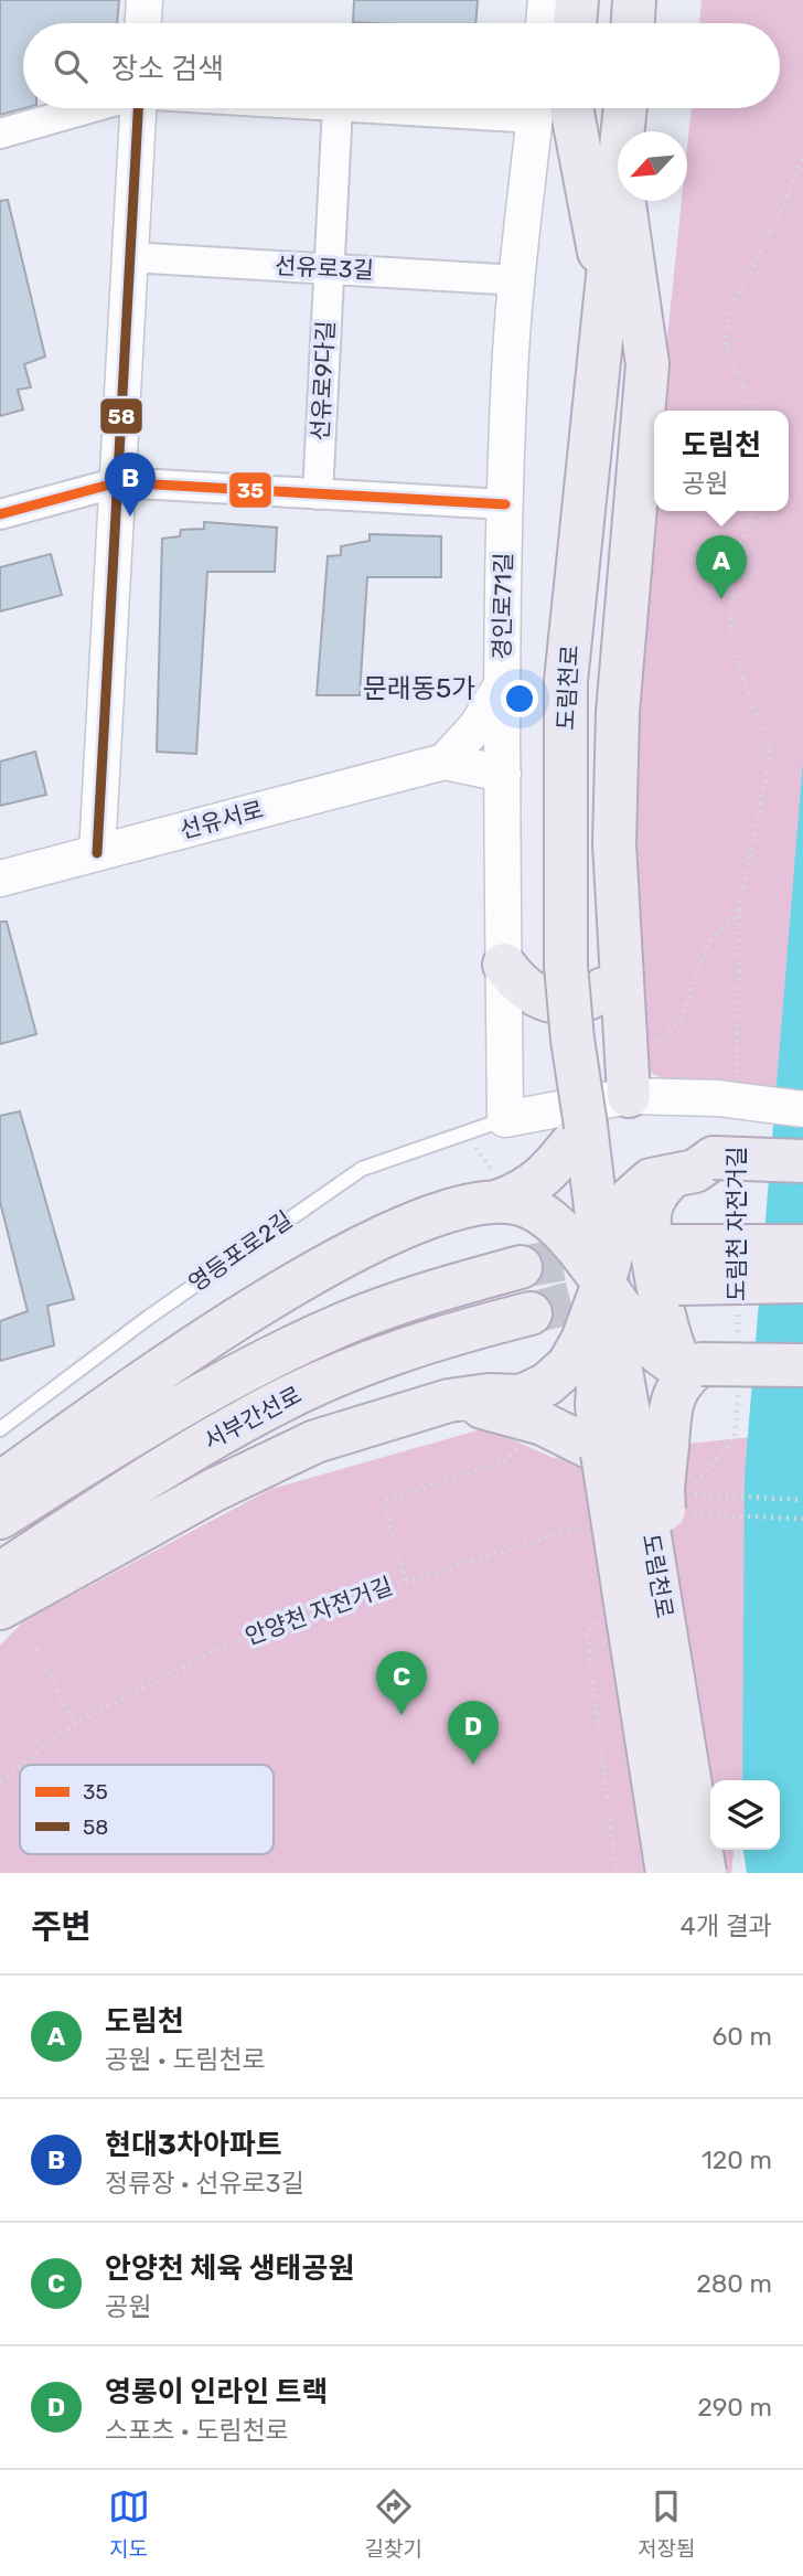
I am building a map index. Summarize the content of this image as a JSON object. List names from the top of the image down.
{
  "streets": {
    "main road": ["도림천로", "서부간선로"],
    "street": [
      "선유로3길",
      "선유로9다길",
      "경인로71길",
      "선유서로"
    ],
    "lane": ["영등포로2길"],
    "path": ["도림천 자전거길", "안양천 자전거길"]
  },
  "crossings": [
    ["선유로3길", "선유로9다길"],
    ["선유로3길", "경인로71길"],
    ["경인로71길", "선유서로"],
    ["경인로71길", "영등포로2길"]
  ],
  "districts": ["문래동5가"],
  "lines": ["transit line 58", "transit line 35"],
  "legend": ["35", "58"],
  "north": "bottom left",
  "page": {
    "search": "장소 검색",
    "popup": ["도림천", "공원"],
    "pins": [
      "B",
      "A",
      "C",
      "D"
    ],
    "heading": ["주변", "4개 결과"],
    "list": [
      {
        "mark": "A",
        "name": "도림천",
        "note": "공원 · 도림천로",
        "value": "60 m"
      },
      {
        "mark": "B",
        "name": "현대3차아파트",
        "note": "정류장 · 선유로3길",
        "value": "120 m"
      },
      {
        "mark": "C",
        "name": "안양천 체육 생태공원",
        "note": "공원",
        "value": "280 m"
      },
      {
        "mark": "D",
        "name": "영롱이 인라인 트랙",
        "note": "스포츠 · 도림천로",
        "value": "290 m"
      }
    ],
    "nav": ["지도", "길찾기", "저장됨"]
  }
}
